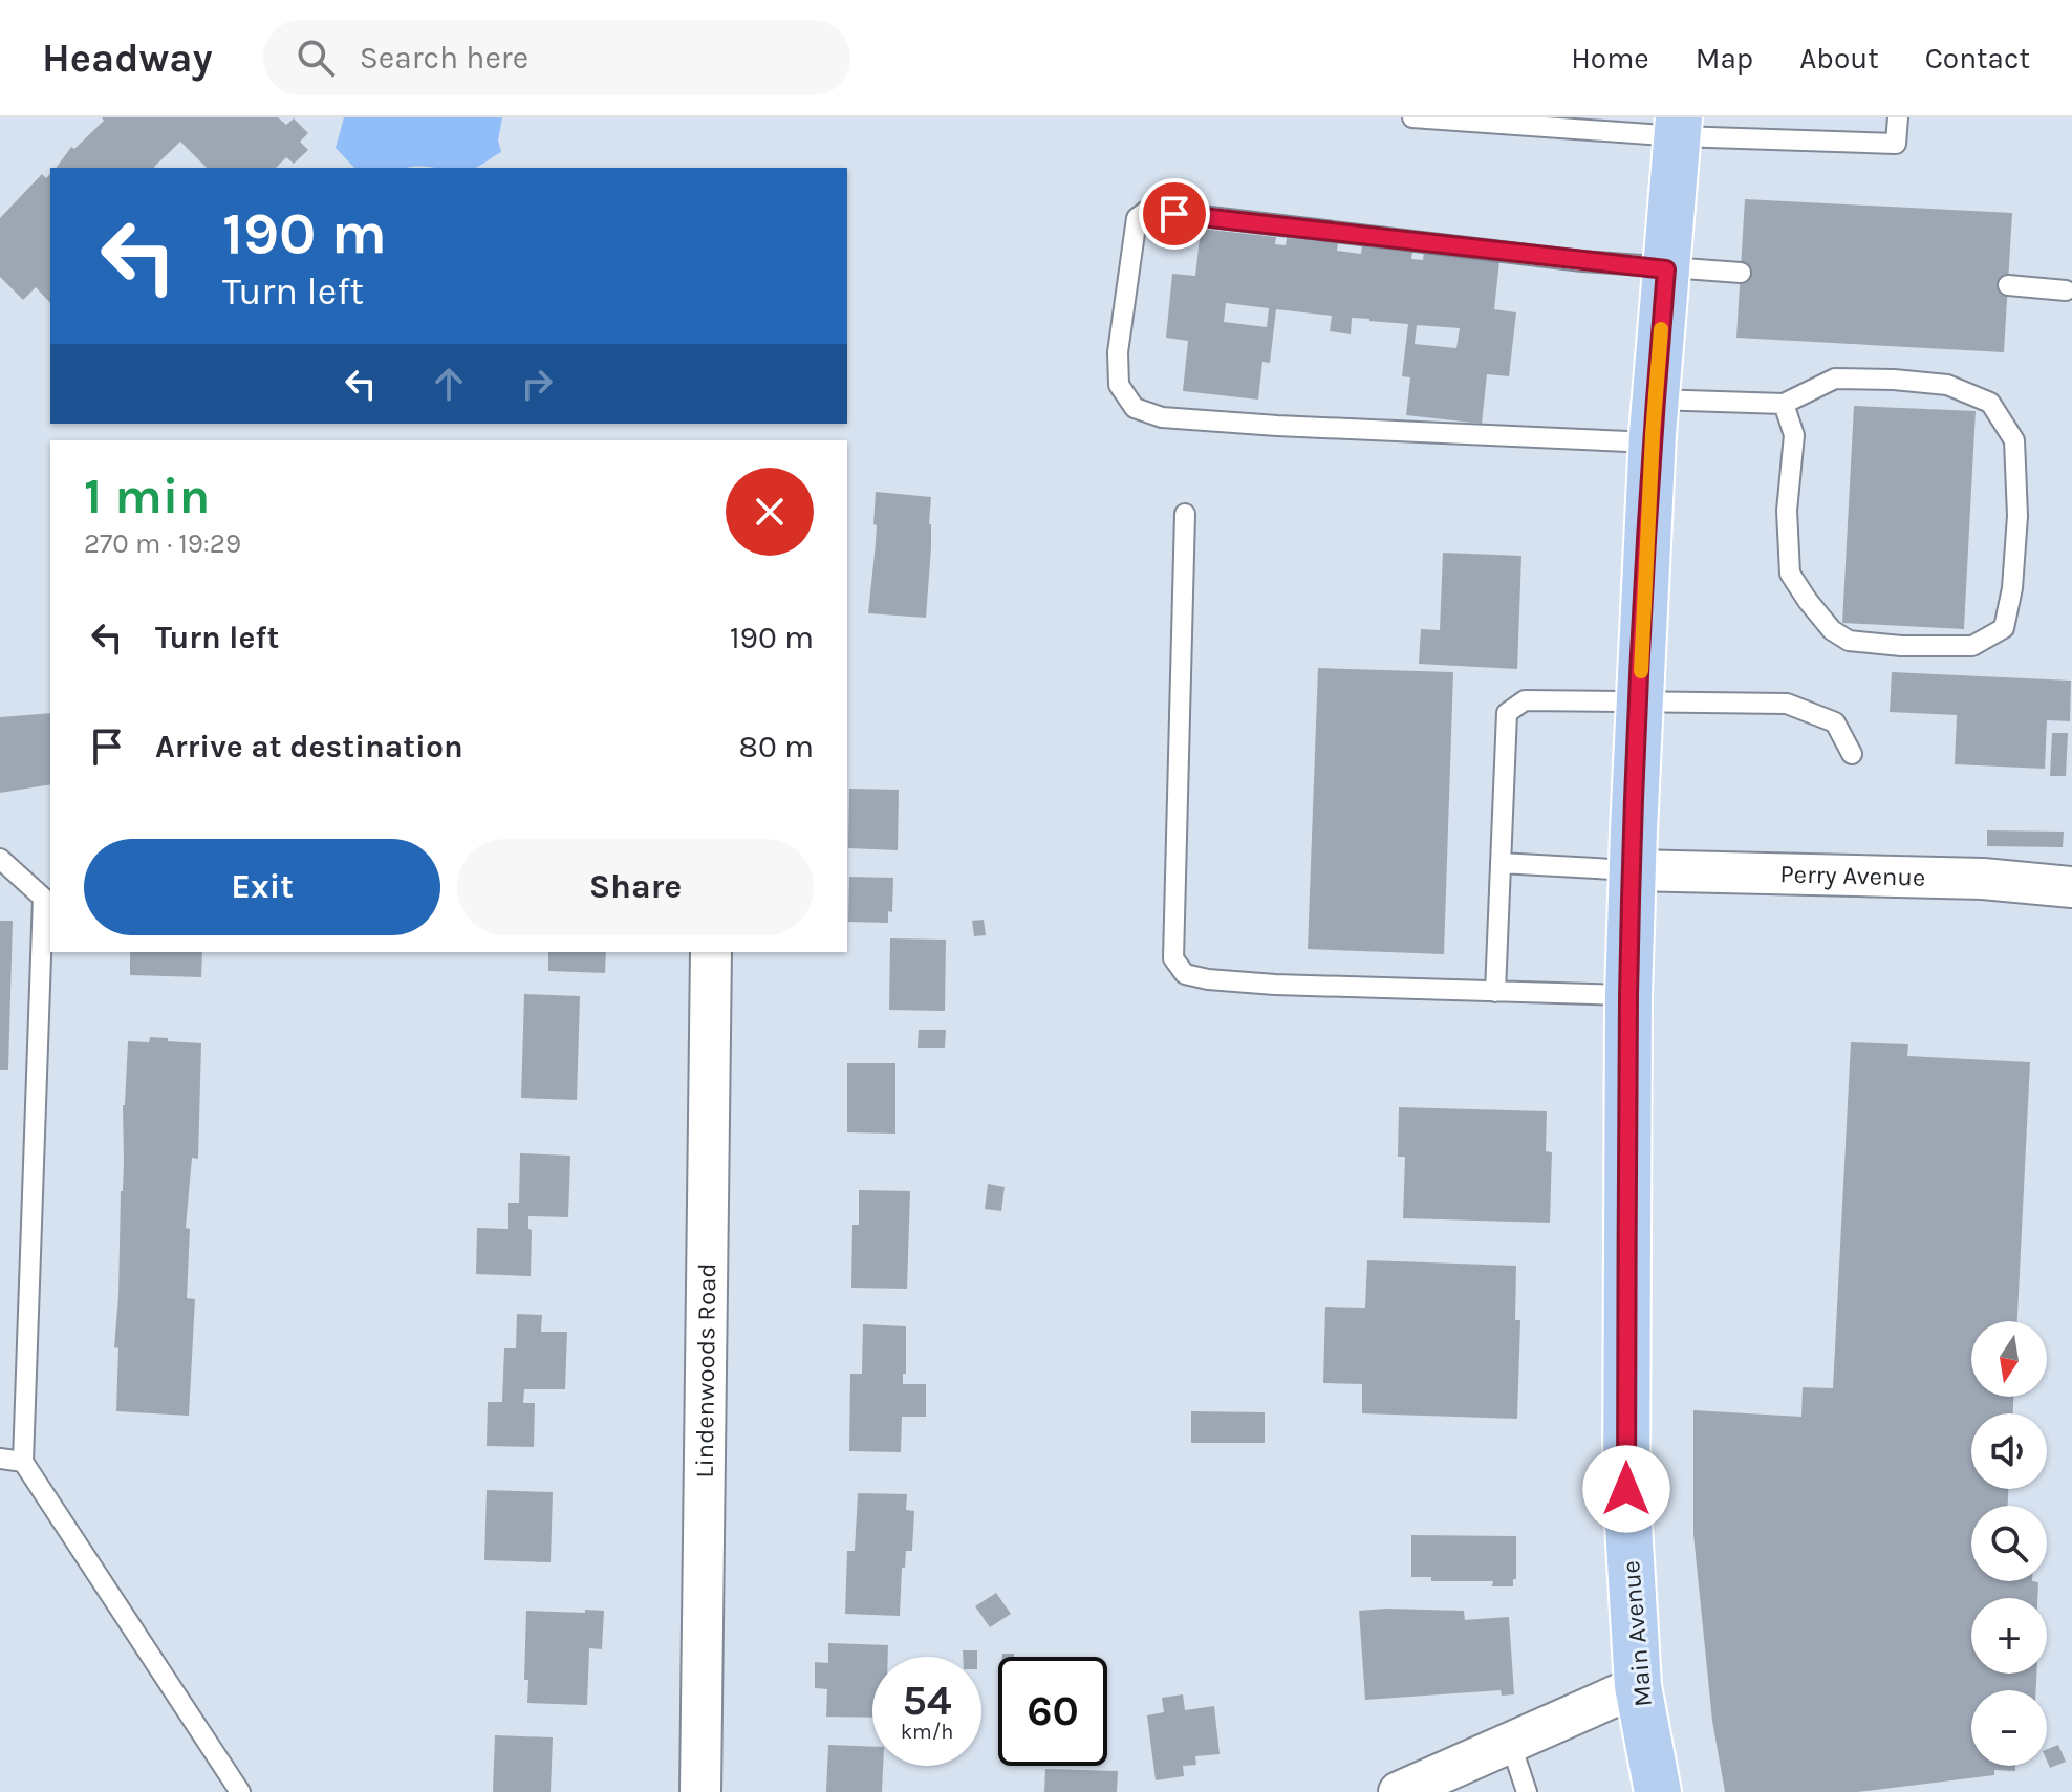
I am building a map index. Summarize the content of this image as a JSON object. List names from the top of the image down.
{
  "streets": {
    "main road": ["Main Avenue"],
    "street": ["Perry Avenue", "Lindenwoods Road"]
  },
  "crossings": [
    ["Perry Avenue", "Main Avenue"]
  ],
  "north": "bottom",
  "page": {
    "header": "Headway",
    "search": "Search here",
    "nav": [
      "Home",
      "Map",
      "About",
      "Contact"
    ],
    "turn": ["190 m", "Turn left"],
    "heading": ["1 min", "270 m · 19:29"],
    "list": [
      {
        "name": "Turn left",
        "value": "190 m"
      },
      {
        "name": "Arrive at destination",
        "value": "80 m"
      }
    ],
    "buttons": ["Exit", "Share"],
    "map_buttons": ["+", "−"],
    "speed": "54 km/h",
    "limit": "60"
  }
}
